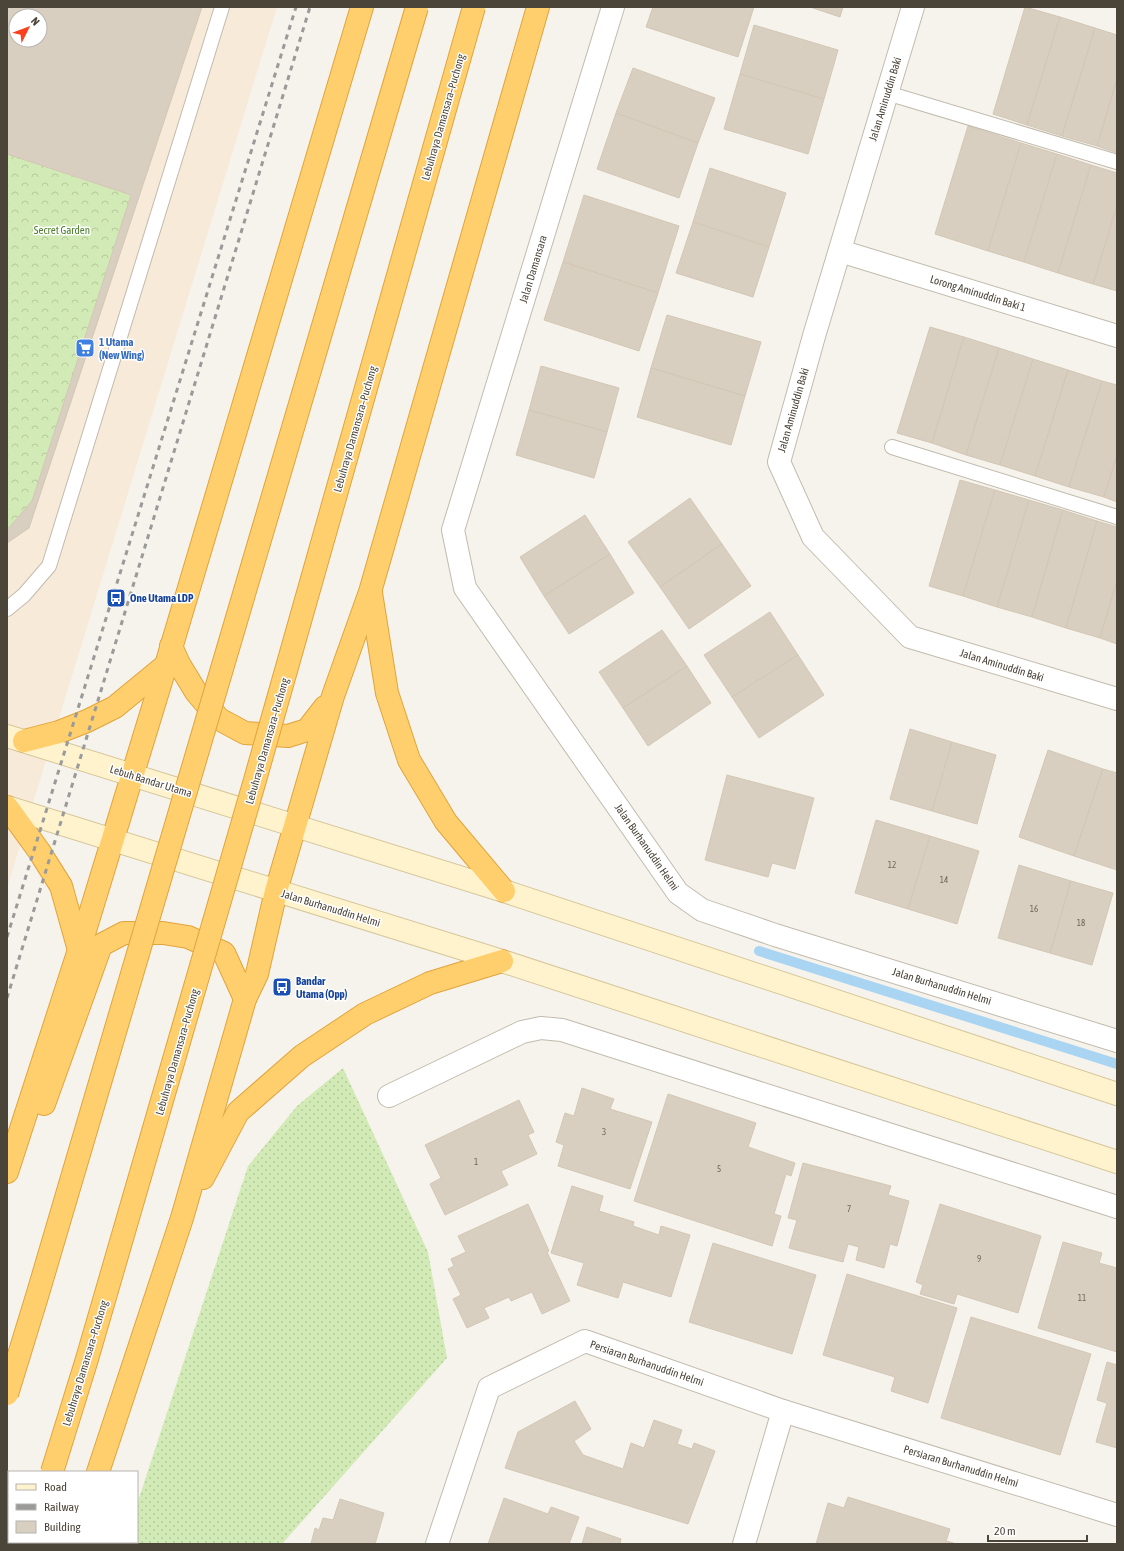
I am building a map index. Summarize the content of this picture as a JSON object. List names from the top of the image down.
{
  "streets": {
    "highway": ["Lebuhraya Damansara–Puchong"],
    "main road": ["Lebuh Bandar Utama", "Jalan Burhanuddin Helmi"],
    "street": [
      "Jalan Aminuddin Baki",
      "Jalan Damansara",
      "Lorong Aminuddin Baki 1",
      "Persiaran Burhanuddin Helmi"
    ]
  },
  "crossings": [
    ["Jalan Aminuddin Baki", "Lorong Aminuddin Baki 1"],
    ["Jalan Damansara", "Jalan Burhanuddin Helmi"]
  ],
  "parks": ["Secret Garden"],
  "places": {
    "supermarket": ["1 Utama (New Wing)"],
    "bus stop": ["One Utama LDP", "Bandar Utama (Opp)"]
  },
  "house_numbers": [
    "12",
    "14",
    "16",
    "18",
    "3",
    "1",
    "5",
    "7",
    "9",
    "11"
  ],
  "legend": ["Road", "Railway", "Building"],
  "scale_bar": "20 m",
  "north": "top right"
}
